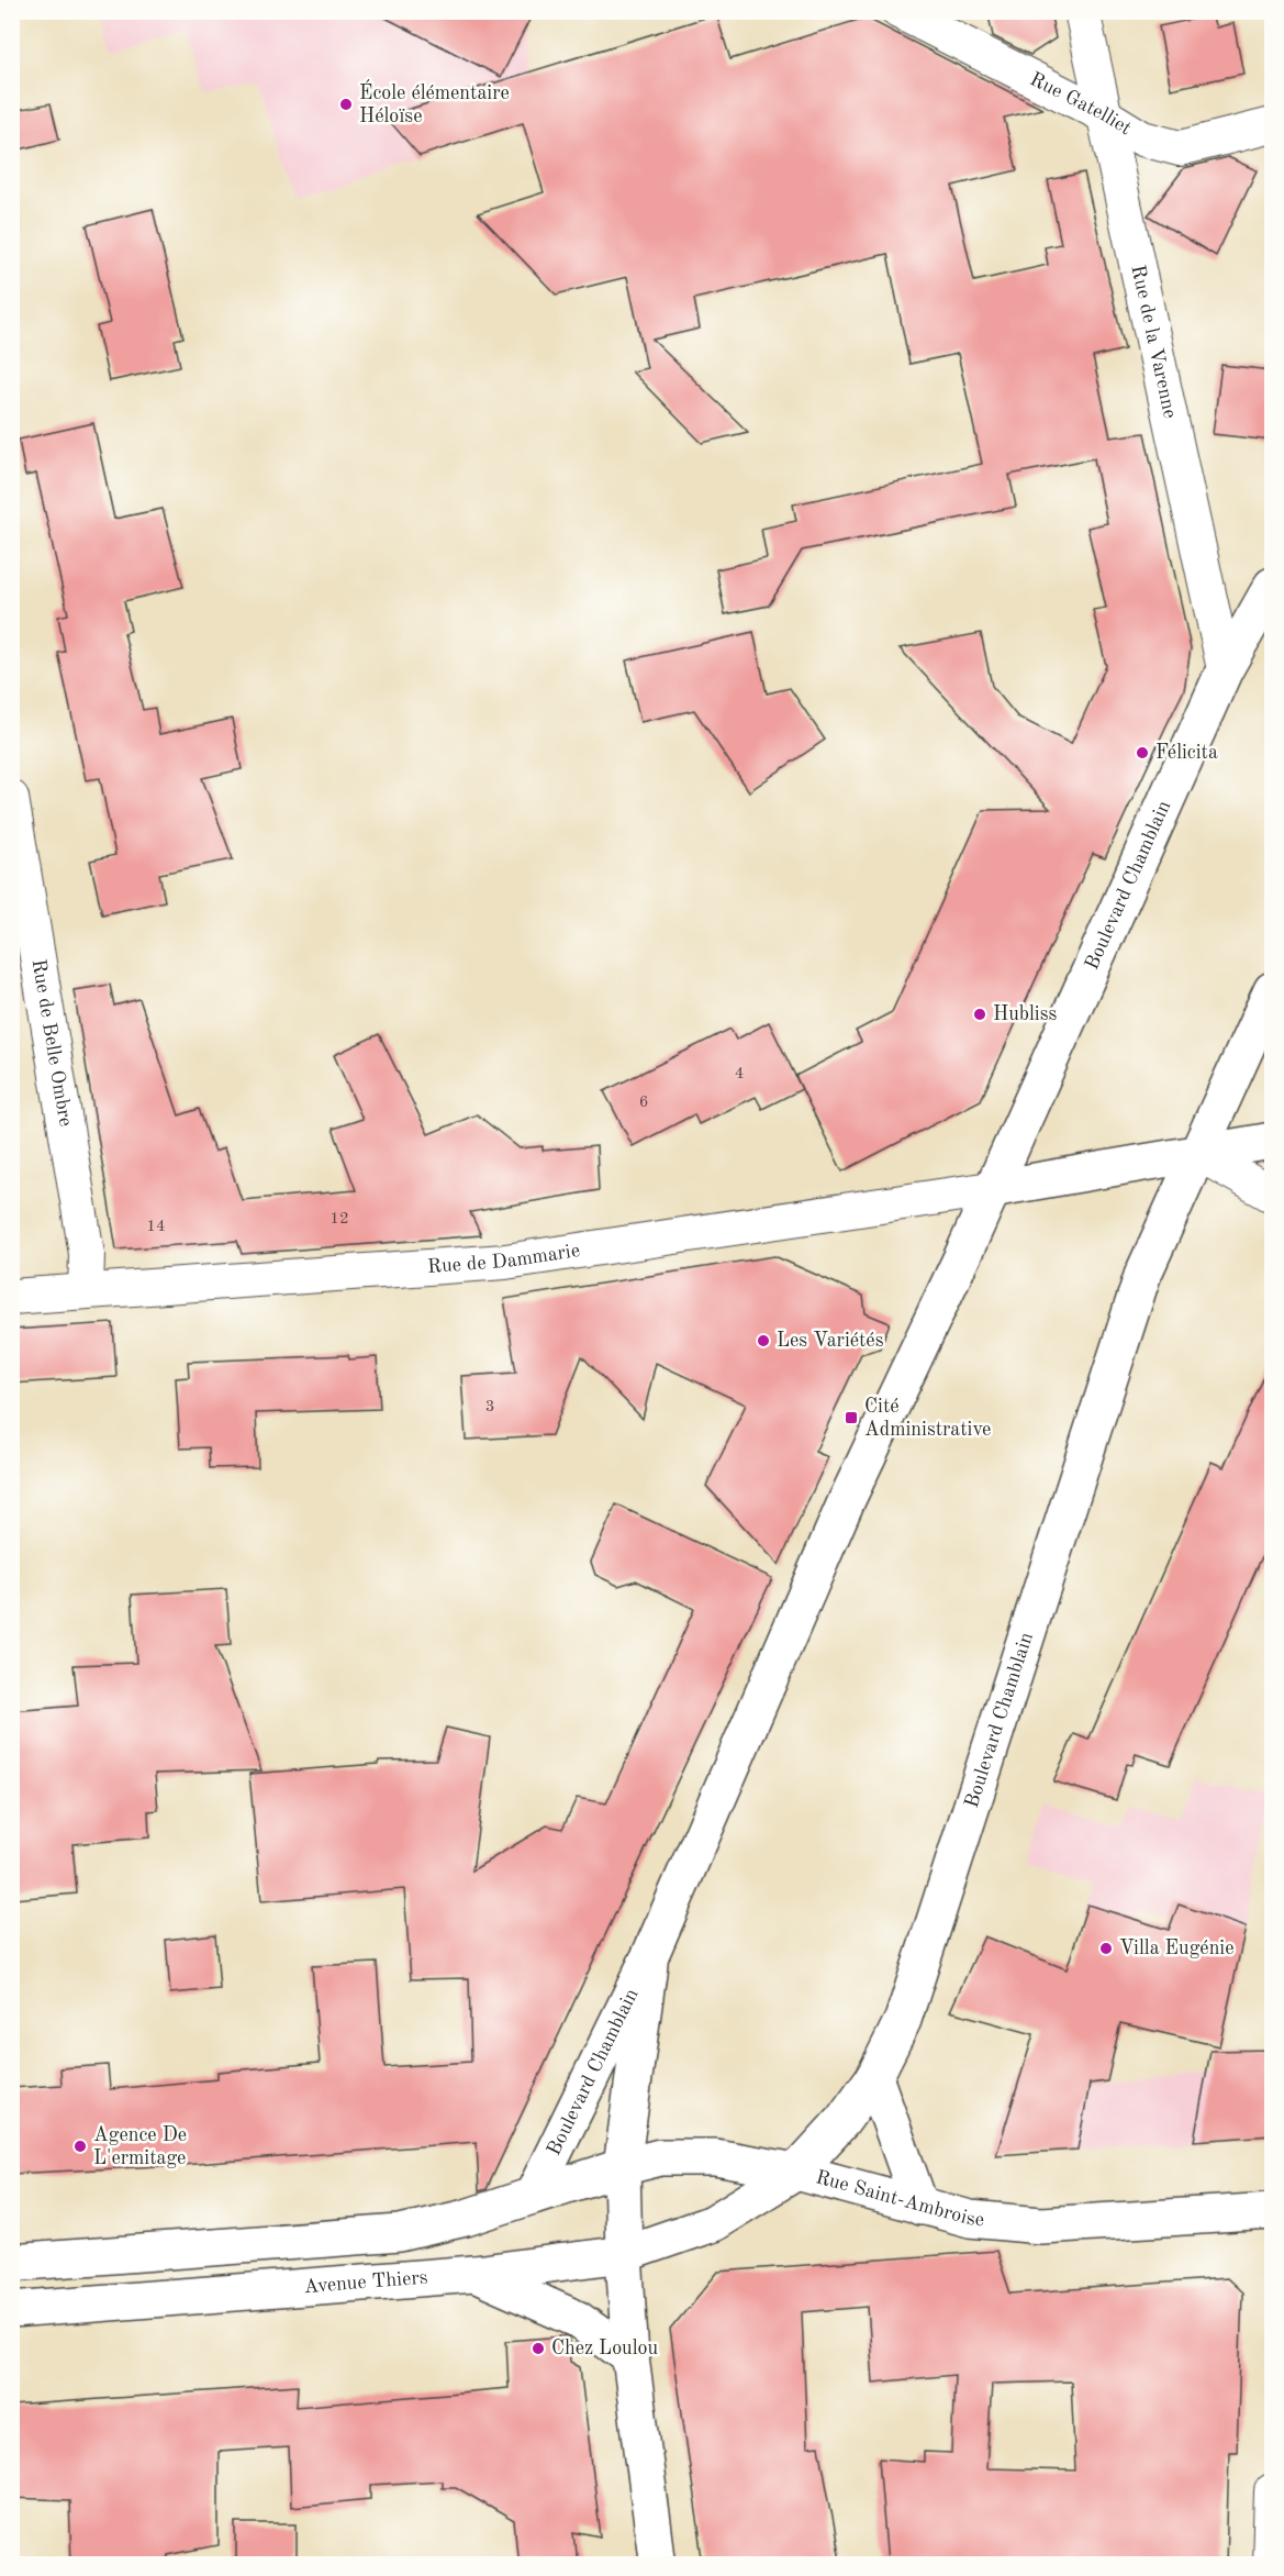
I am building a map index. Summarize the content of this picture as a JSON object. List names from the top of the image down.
{
  "streets": {
    "main road": ["Boulevard Chamblain", "Rue Saint-Ambroise", "Avenue Thiers"],
    "street": [
      "Rue Gatelliet",
      "Rue de la Varenne",
      "Rue de Belle Ombre",
      "Rue de Dammarie"
    ]
  },
  "crossings": [
    ["Rue Gatelliet", "Rue de la Varenne"],
    ["Rue de la Varenne", "Boulevard Chamblain"],
    ["Boulevard Chamblain", "Rue de Dammarie"],
    ["Boulevard Chamblain", "Rue Saint-Ambroise"],
    ["Boulevard Chamblain", "Avenue Thiers"],
    ["Rue de Belle Ombre", "Rue de Dammarie"]
  ],
  "places": {
    "other": [
      "École élémentaire Héloïse",
      "Félicita",
      "Hubliss",
      "Les Variétés",
      "Villa Eugénie",
      "Agence De L'ermitage",
      "Chez Loulou"
    ],
    "transit": ["Cité Administrative"]
  },
  "house_numbers": [
    "4",
    "6",
    "12",
    "14",
    "3"
  ]
}
